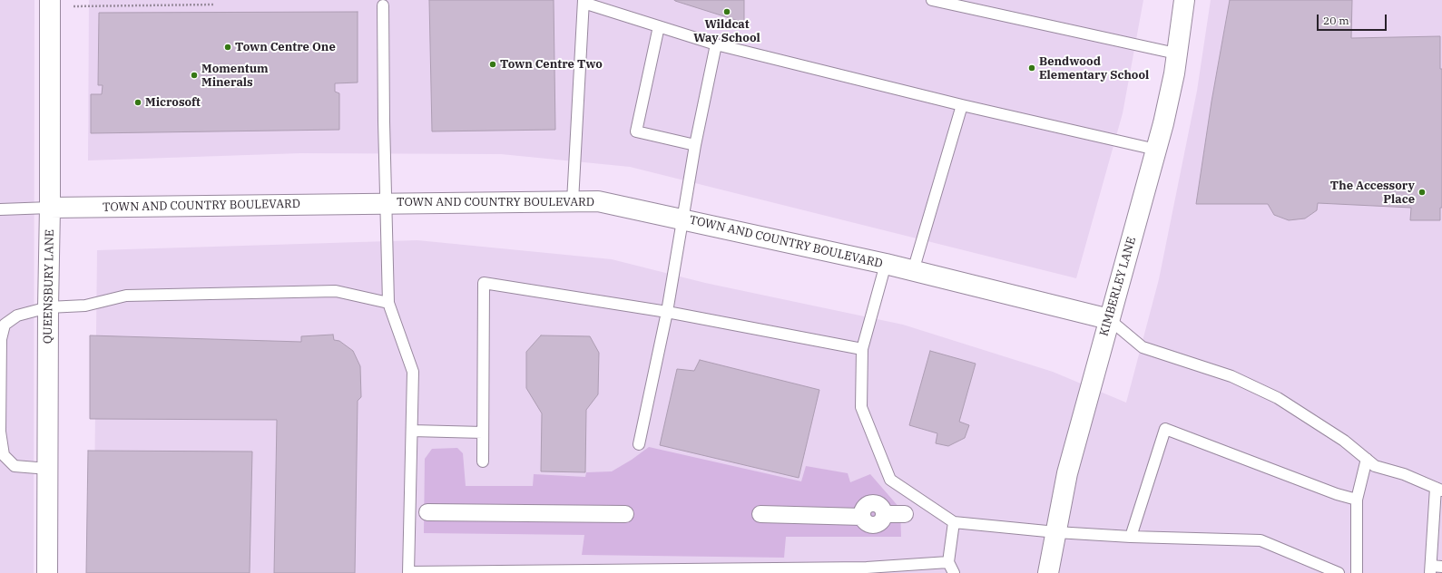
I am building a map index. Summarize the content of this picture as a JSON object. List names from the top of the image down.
{
  "streets": {
    "street": ["TOWN AND COUNTRY BOULEVARD", "QUEENSBURY LANE", "KIMBERLEY LANE"]
  },
  "crossings": [
    ["TOWN AND COUNTRY BOULEVARD", "QUEENSBURY LANE"],
    ["TOWN AND COUNTRY BOULEVARD", "KIMBERLEY LANE"]
  ],
  "places": [
    "Wildcat Way School",
    "Town Centre One",
    "Town Centre Two",
    "Bendwood Elementary School",
    "Momentum Minerals",
    "Microsoft",
    "The Accessory Place"
  ],
  "scale_bar": "20 m"
}
